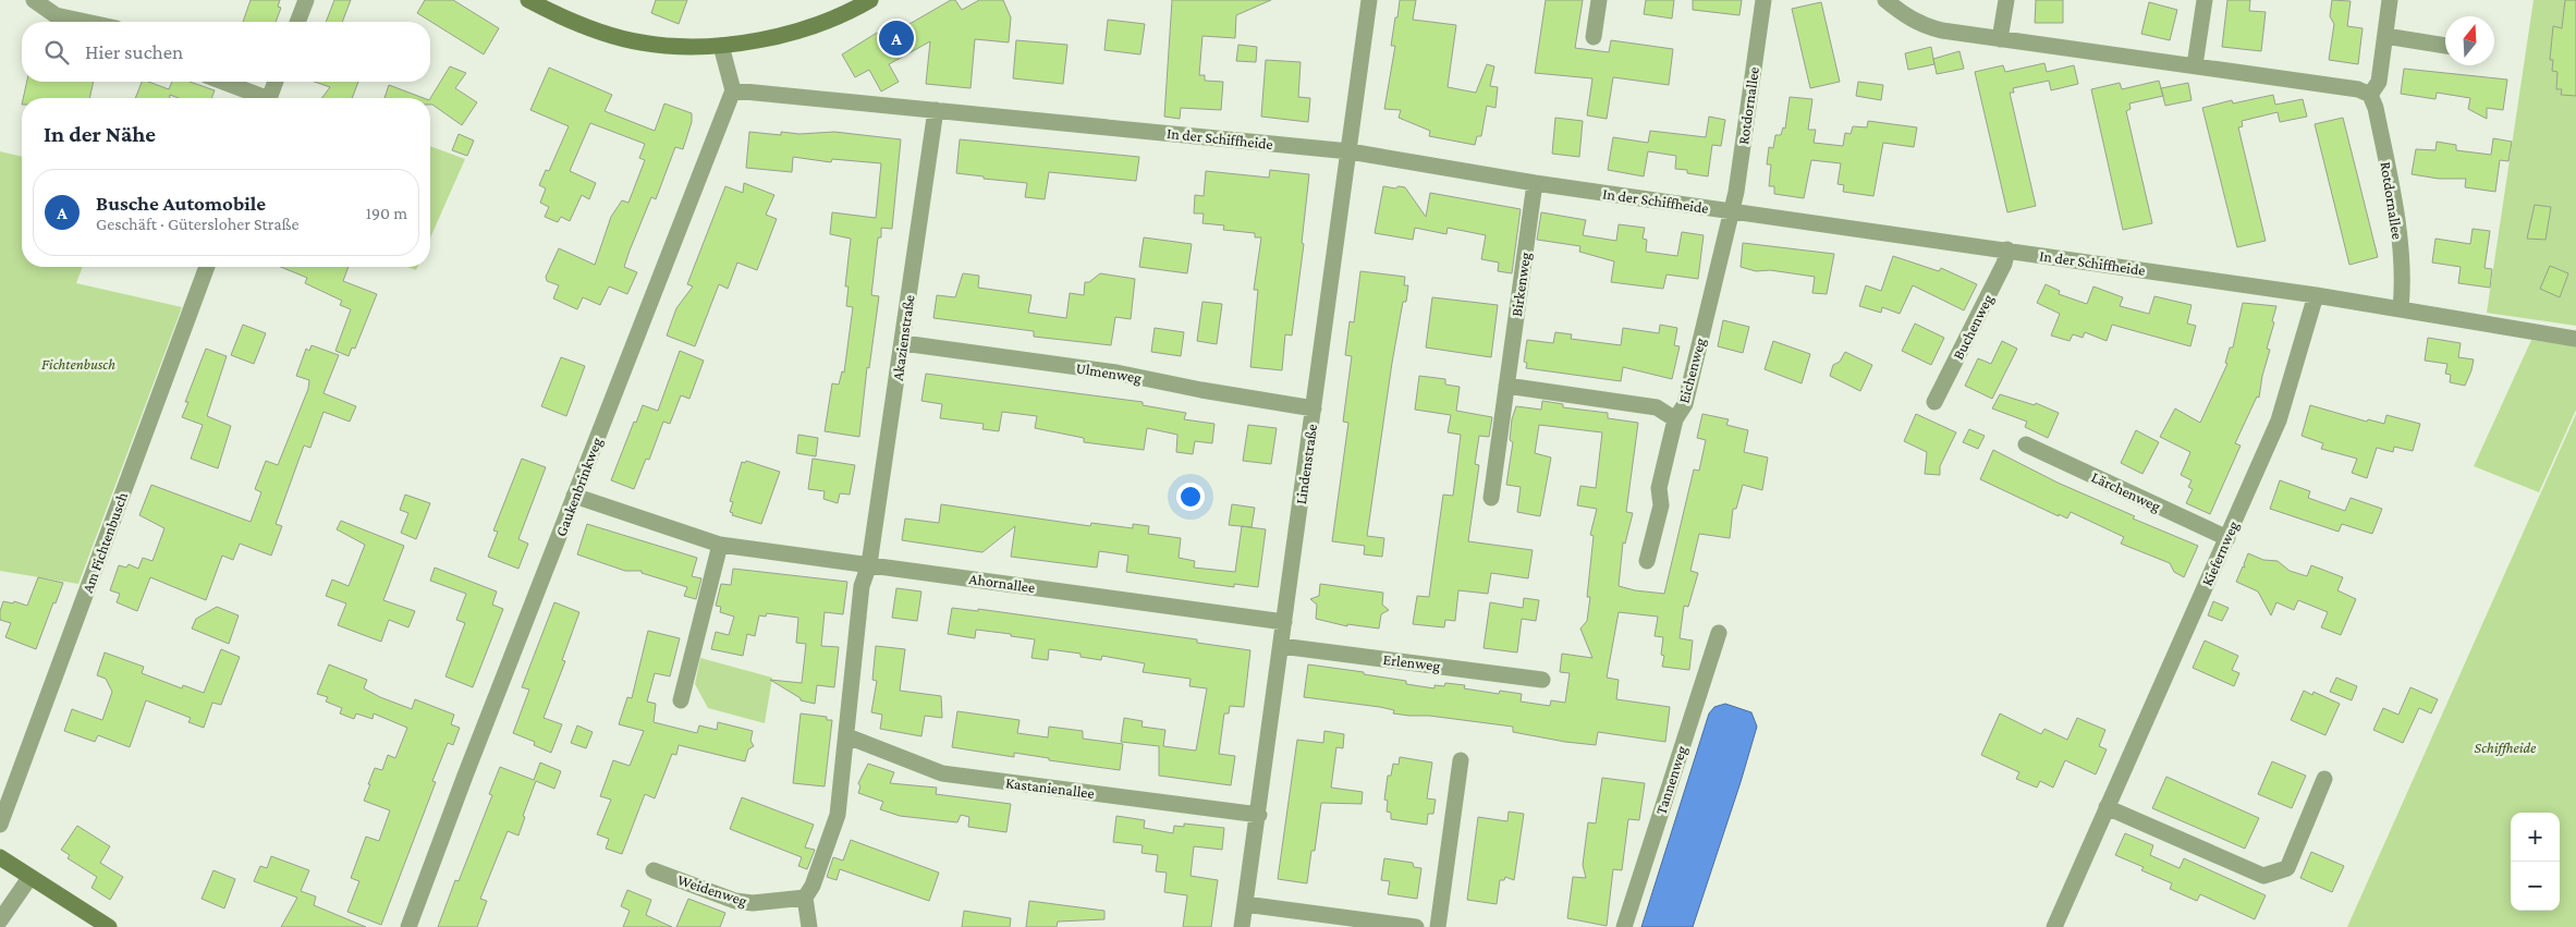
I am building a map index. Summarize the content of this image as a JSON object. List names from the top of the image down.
{
  "streets": {
    "street": [
      "Rotdornallee",
      "In der Schiffheide",
      "Birkenweg",
      "Buchenweg",
      "Akazienstraße",
      "Eichenweg",
      "Ulmenweg",
      "Lindenstraße",
      "Gaukenbrinkweg",
      "Lärchenweg",
      "Am Fichtenbusch",
      "Kiefernweg",
      "Ahornallee",
      "Erlenweg",
      "Tannenweg",
      "Kastanienallee",
      "Weidenweg"
    ]
  },
  "crossings": [
    ["Rotdornallee", "In der Schiffheide"],
    ["Rotdornallee", "Eichenweg"],
    ["In der Schiffheide", "Birkenweg"],
    ["In der Schiffheide", "Buchenweg"],
    ["In der Schiffheide", "Akazienstraße"],
    ["In der Schiffheide", "Eichenweg"],
    ["In der Schiffheide", "Lindenstraße"],
    ["In der Schiffheide", "Gaukenbrinkweg"],
    ["In der Schiffheide", "Kiefernweg"],
    ["Akazienstraße", "Ulmenweg"],
    ["Akazienstraße", "Ahornallee"],
    ["Ulmenweg", "Lindenstraße"],
    ["Lindenstraße", "Ahornallee"],
    ["Lindenstraße", "Erlenweg"],
    ["Lindenstraße", "Kastanienallee"],
    ["Gaukenbrinkweg", "Ahornallee"],
    ["Lärchenweg", "Kiefernweg"]
  ],
  "parks": ["Fichtenbusch", "Schiffheide"],
  "north": "top",
  "page": {
    "pins": "A",
    "search": "Hier suchen",
    "heading": "In der Nähe",
    "list": [
      {
        "mark": "A",
        "name": "Busche Automobile",
        "note": "Geschäft · Gütersloher Straße",
        "value": "190 m"
      }
    ],
    "map_buttons": ["+", "−"]
  }
}
